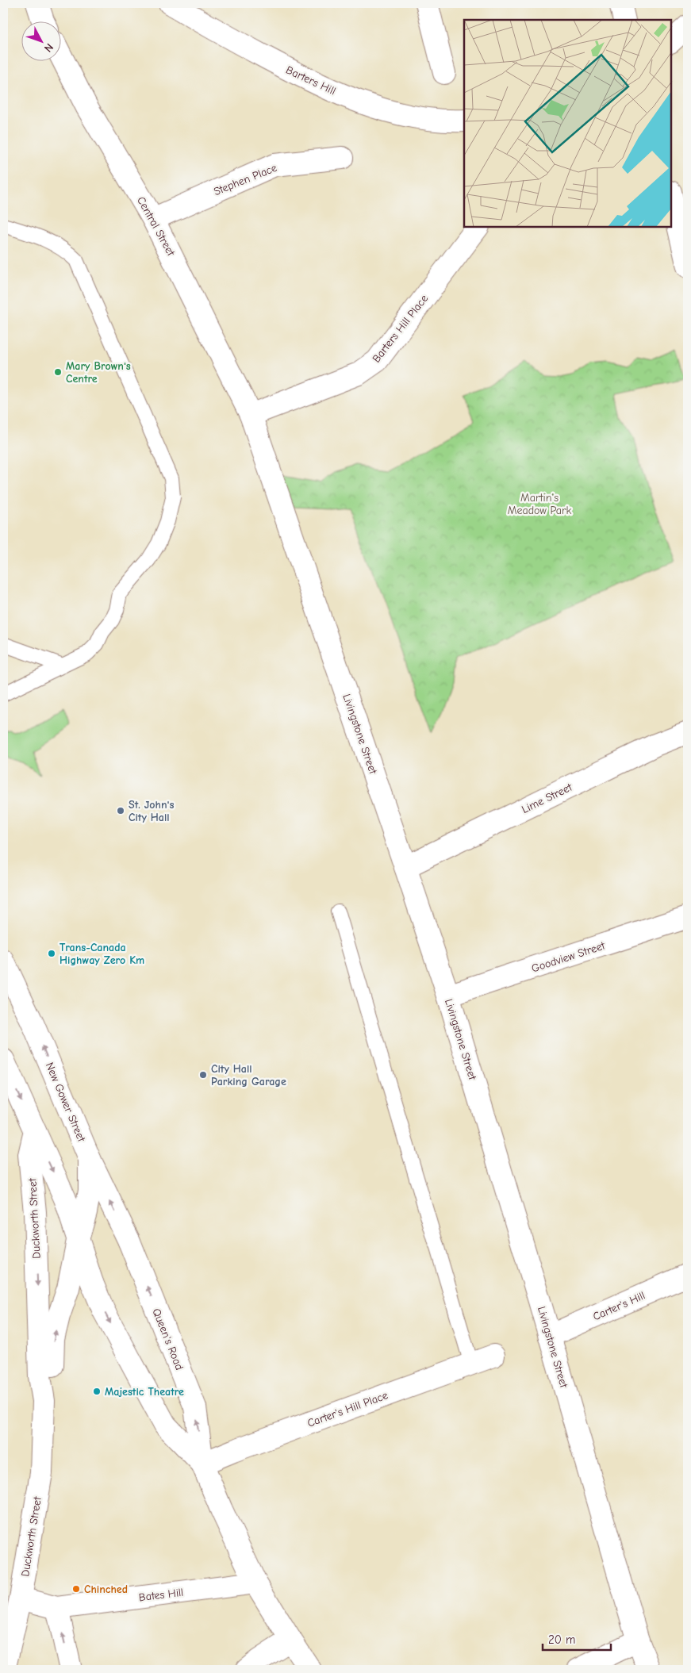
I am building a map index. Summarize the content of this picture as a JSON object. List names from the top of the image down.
{
  "streets": {
    "street": [
      "Barters Hill",
      "Stephen Place",
      "Central Street",
      "Barters Hill Place",
      "Livingstone Street",
      "Lime Street",
      "Goodview Street",
      "New Gower Street",
      "Duckworth Street",
      "Carter's Hill",
      "Queen's Road",
      "Carter's Hill Place",
      "Bates Hill"
    ]
  },
  "crossings": [
    ["Stephen Place", "Central Street"],
    ["Central Street", "Barters Hill Place"],
    ["Central Street", "Livingstone Street"],
    ["Barters Hill Place", "Livingstone Street"],
    ["Livingstone Street", "Lime Street"],
    ["Livingstone Street", "Goodview Street"],
    ["Livingstone Street", "Carter's Hill"],
    ["New Gower Street", "Duckworth Street"],
    ["New Gower Street", "Queen's Road"],
    ["Duckworth Street", "Bates Hill"],
    ["Queen's Road", "Carter's Hill Place"]
  ],
  "parks": ["Martin's Meadow Park"],
  "places": [
    "Mary Brown's Centre",
    "St. John's City Hall",
    "Trans-Canada Highway Zero Km",
    "City Hall Parking Garage",
    "Majestic Theatre",
    "Chinched"
  ],
  "scale_bar": "20 m",
  "north": "bottom right"
}
